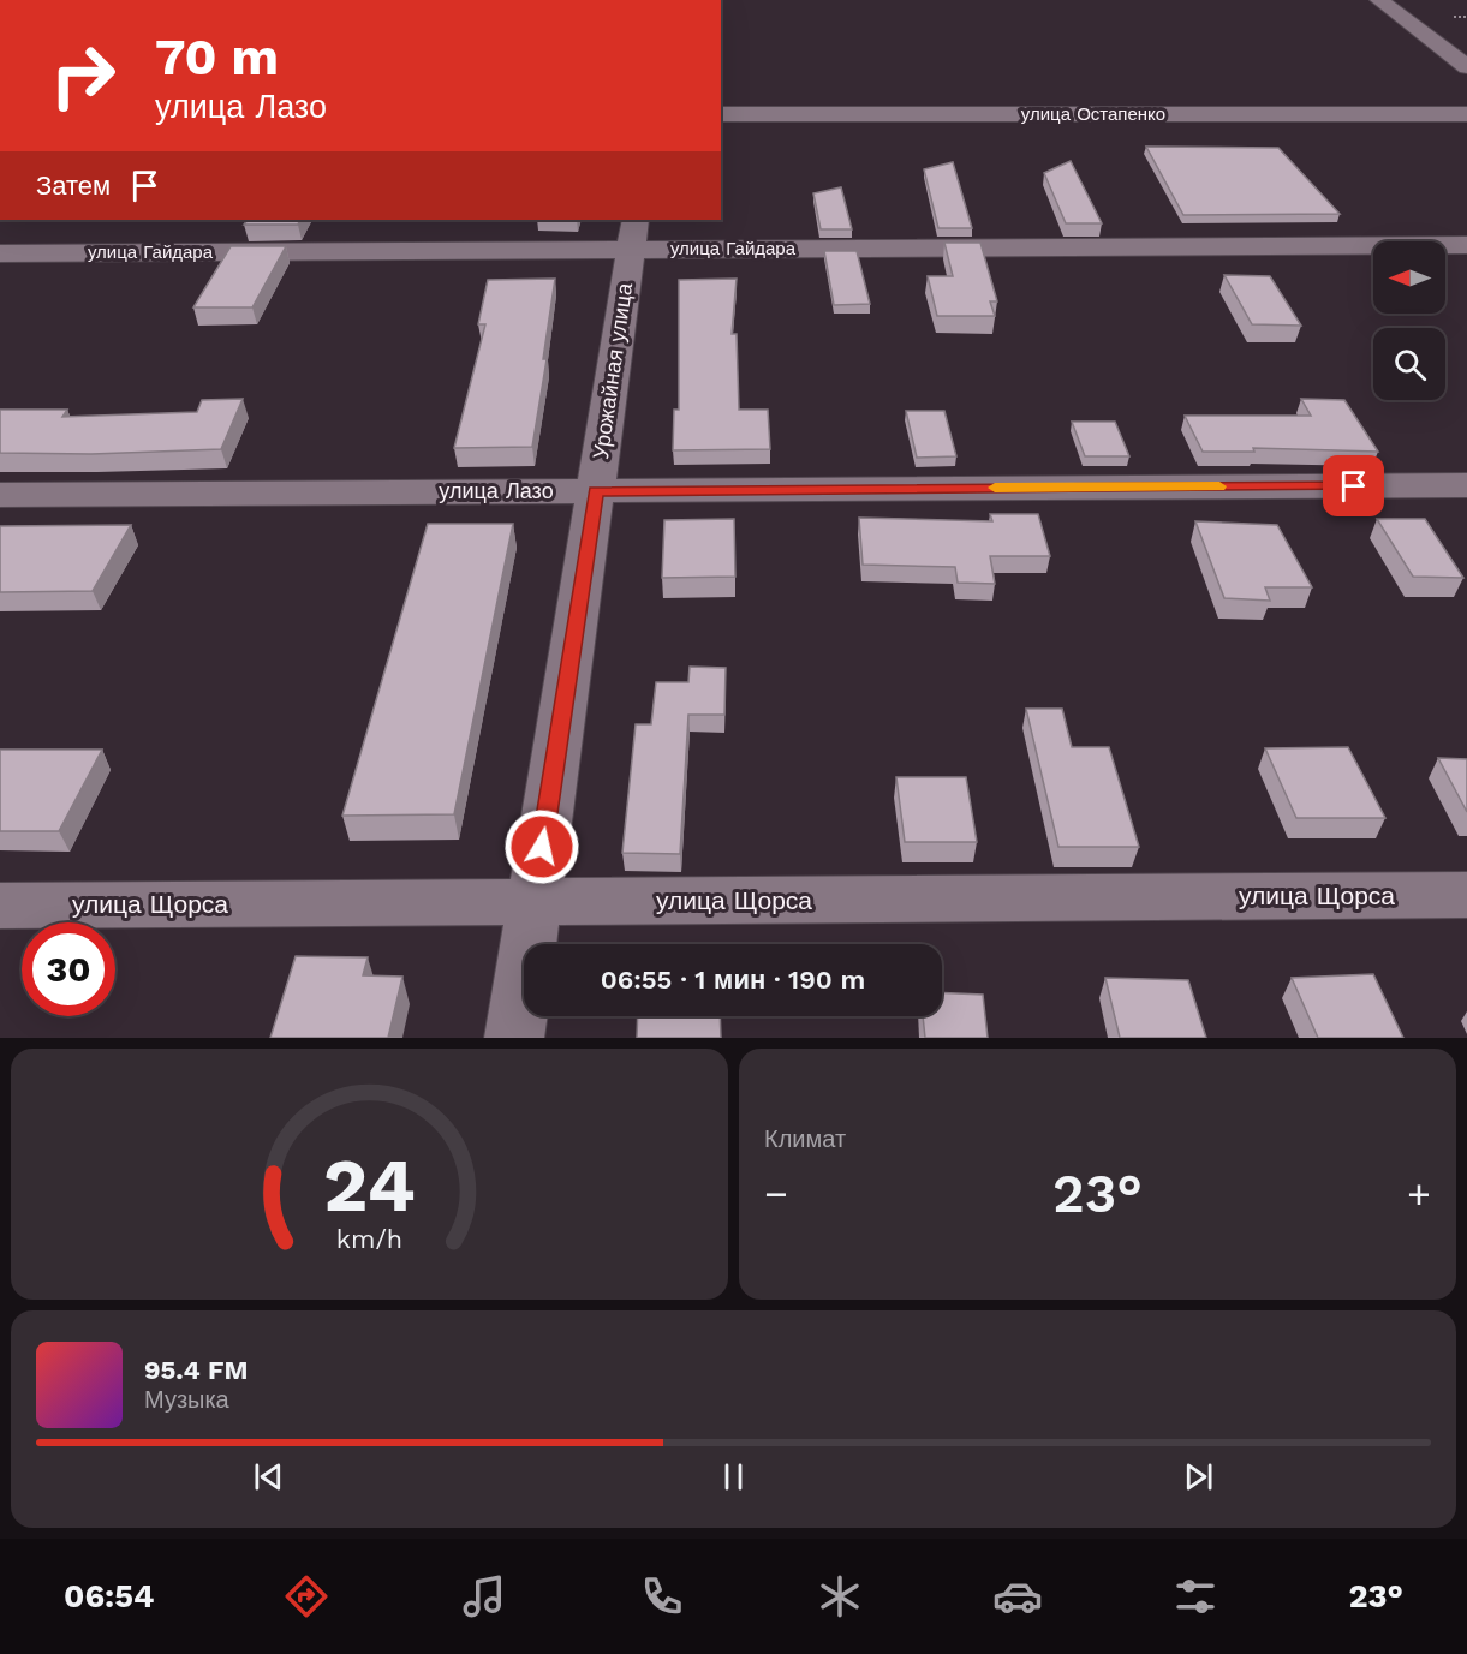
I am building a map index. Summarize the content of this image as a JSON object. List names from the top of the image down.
{
  "streets": {
    "street": [
      "улица Остапенко",
      "улица Гайдара",
      "Урожайная улица",
      "улица Лазо",
      "улица Щорса"
    ]
  },
  "crossings": [
    ["улица Гайдара", "Урожайная улица"],
    ["Урожайная улица", "улица Лазо"],
    ["Урожайная улица", "улица Щорса"]
  ],
  "north": "left",
  "page": {
    "turn": ["70 m", "улица Лазо"],
    "then": "Затем",
    "limit": "30",
    "trip": "06:55 · 1 мин · 190 m",
    "tile": "Климат",
    "heat": ["−", "23°", "+"],
    "song": ["95.4 FM", "Музыка"],
    "tabs": ["06:54", "23°"],
    "gauge": ["24", "km/h"]
  }
}
